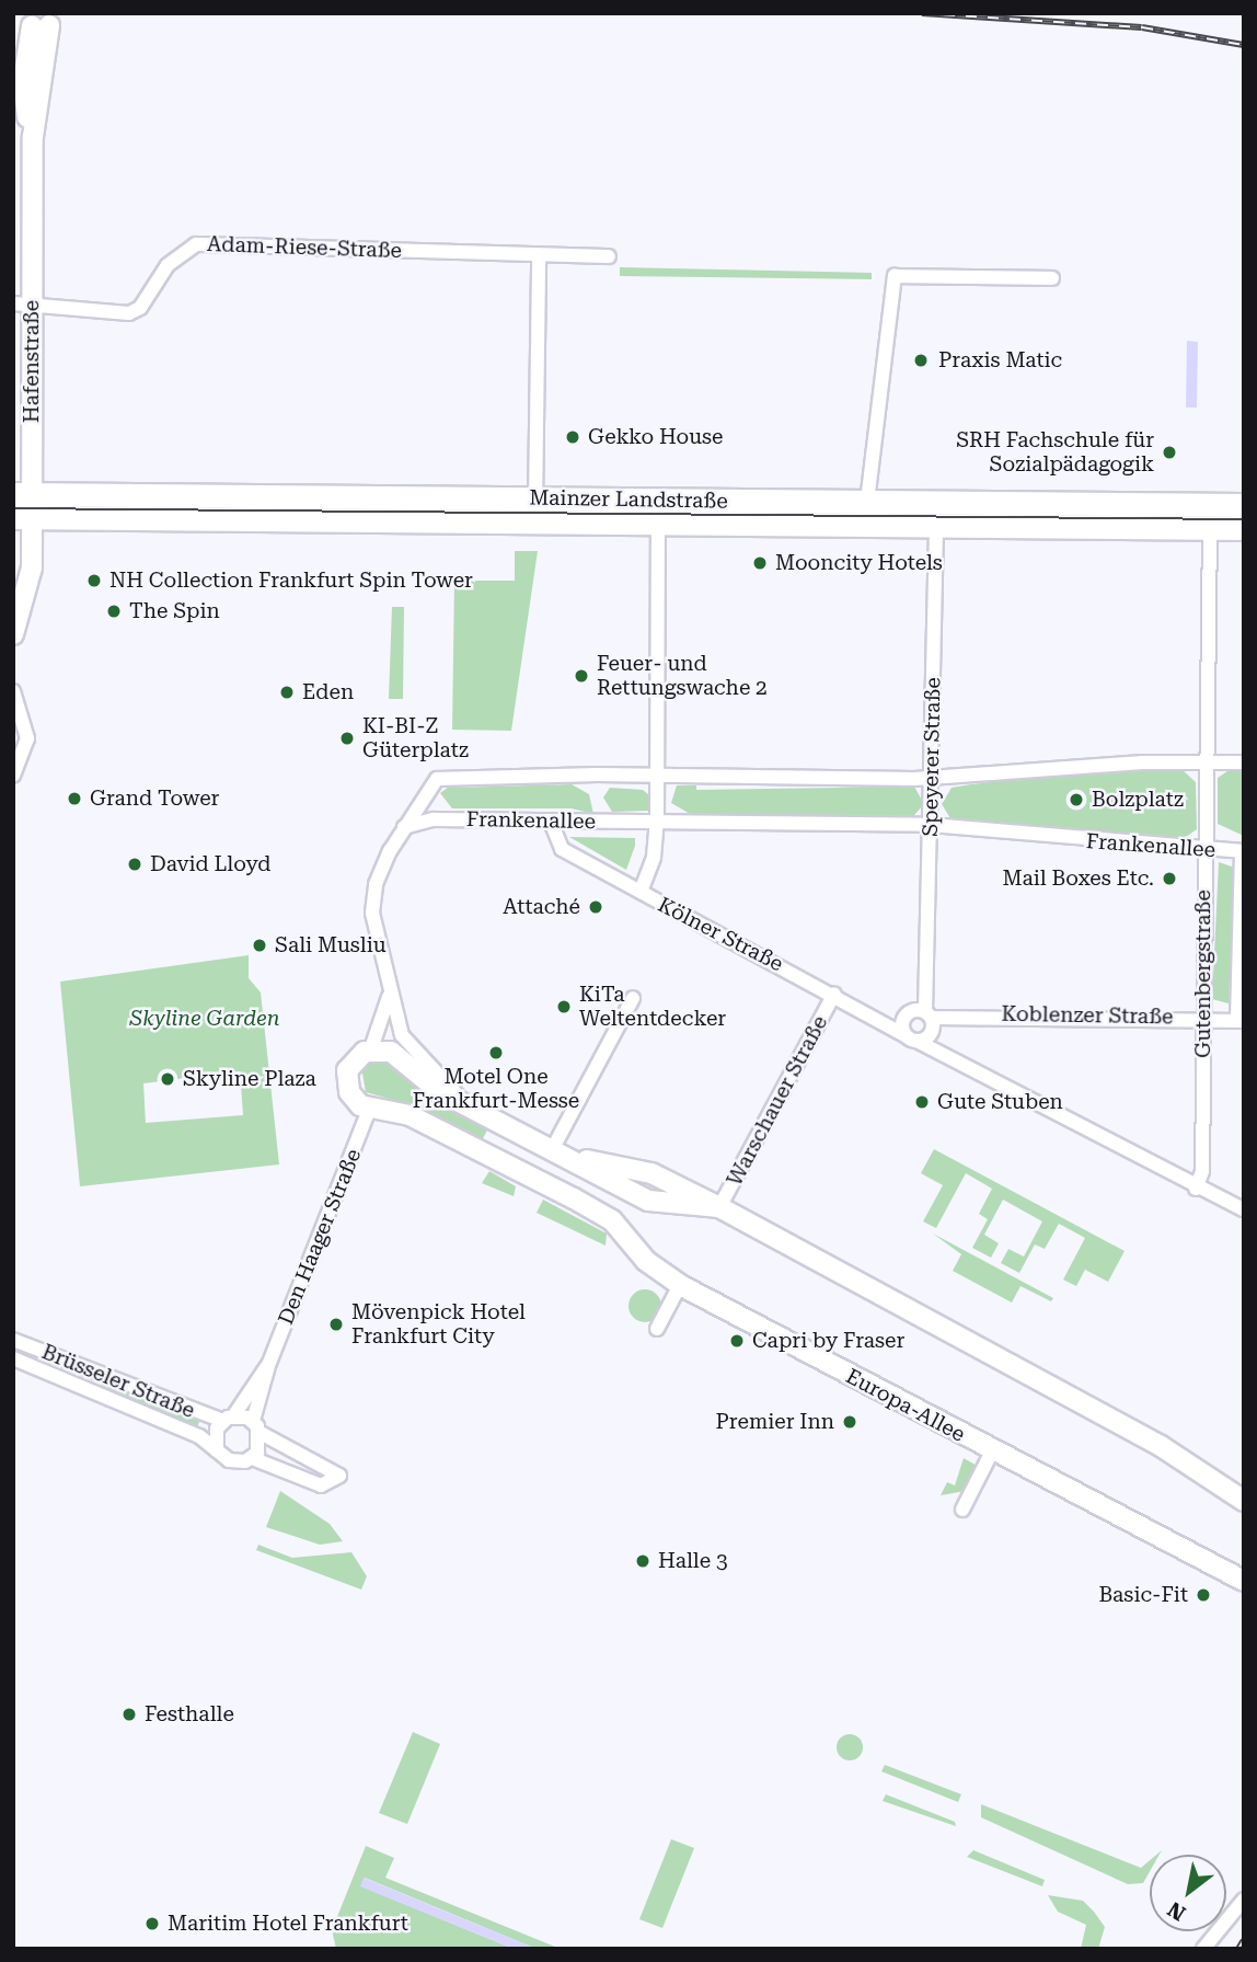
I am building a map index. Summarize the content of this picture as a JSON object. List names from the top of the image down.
{
  "streets": {
    "main road": ["Mainzer Landstraße"],
    "street": [
      "Adam-Riese-Straße",
      "Hafenstraße",
      "Speyerer Straße",
      "Frankenallee",
      "Kölner Straße",
      "Gutenbergstraße",
      "Koblenzer Straße",
      "Warschauer Straße",
      "Den Haager Straße",
      "Brüsseler Straße",
      "Europa-Allee"
    ]
  },
  "crossings": [
    ["Adam-Riese-Straße", "Hafenstraße"],
    ["Hafenstraße", "Mainzer Landstraße"],
    ["Mainzer Landstraße", "Speyerer Straße"],
    ["Mainzer Landstraße", "Gutenbergstraße"],
    ["Speyerer Straße", "Frankenallee"],
    ["Speyerer Straße", "Kölner Straße"],
    ["Speyerer Straße", "Koblenzer Straße"],
    ["Frankenallee", "Kölner Straße"],
    ["Frankenallee", "Gutenbergstraße"],
    ["Kölner Straße", "Gutenbergstraße"],
    ["Kölner Straße", "Koblenzer Straße"],
    ["Kölner Straße", "Warschauer Straße"],
    ["Gutenbergstraße", "Koblenzer Straße"],
    ["Den Haager Straße", "Brüsseler Straße"],
    ["Den Haager Straße", "Europa-Allee"]
  ],
  "parks": ["Skyline Garden"],
  "places": [
    "Praxis Matic",
    "Gekko House",
    "SRH Fachschule für Sozialpädagogik",
    "Mooncity Hotels",
    "NH Collection Frankfurt Spin Tower",
    "The Spin",
    "Feuer- und Rettungswache 2",
    "Eden",
    "KI-BI-Z Güterplatz",
    "Grand Tower",
    "Bolzplatz",
    "David Lloyd",
    "Mail Boxes Etc.",
    "Attaché",
    "Sali Musliu",
    "KiTa Weltentdecker",
    "Motel One Frankfurt-Messe",
    "Skyline Plaza",
    "Gute Stuben",
    "Mövenpick Hotel Frankfurt City",
    "Capri by Fraser",
    "Premier Inn",
    "Halle 3",
    "Basic-Fit",
    "Festhalle",
    "Maritim Hotel Frankfurt"
  ],
  "north": "bottom left"
}
